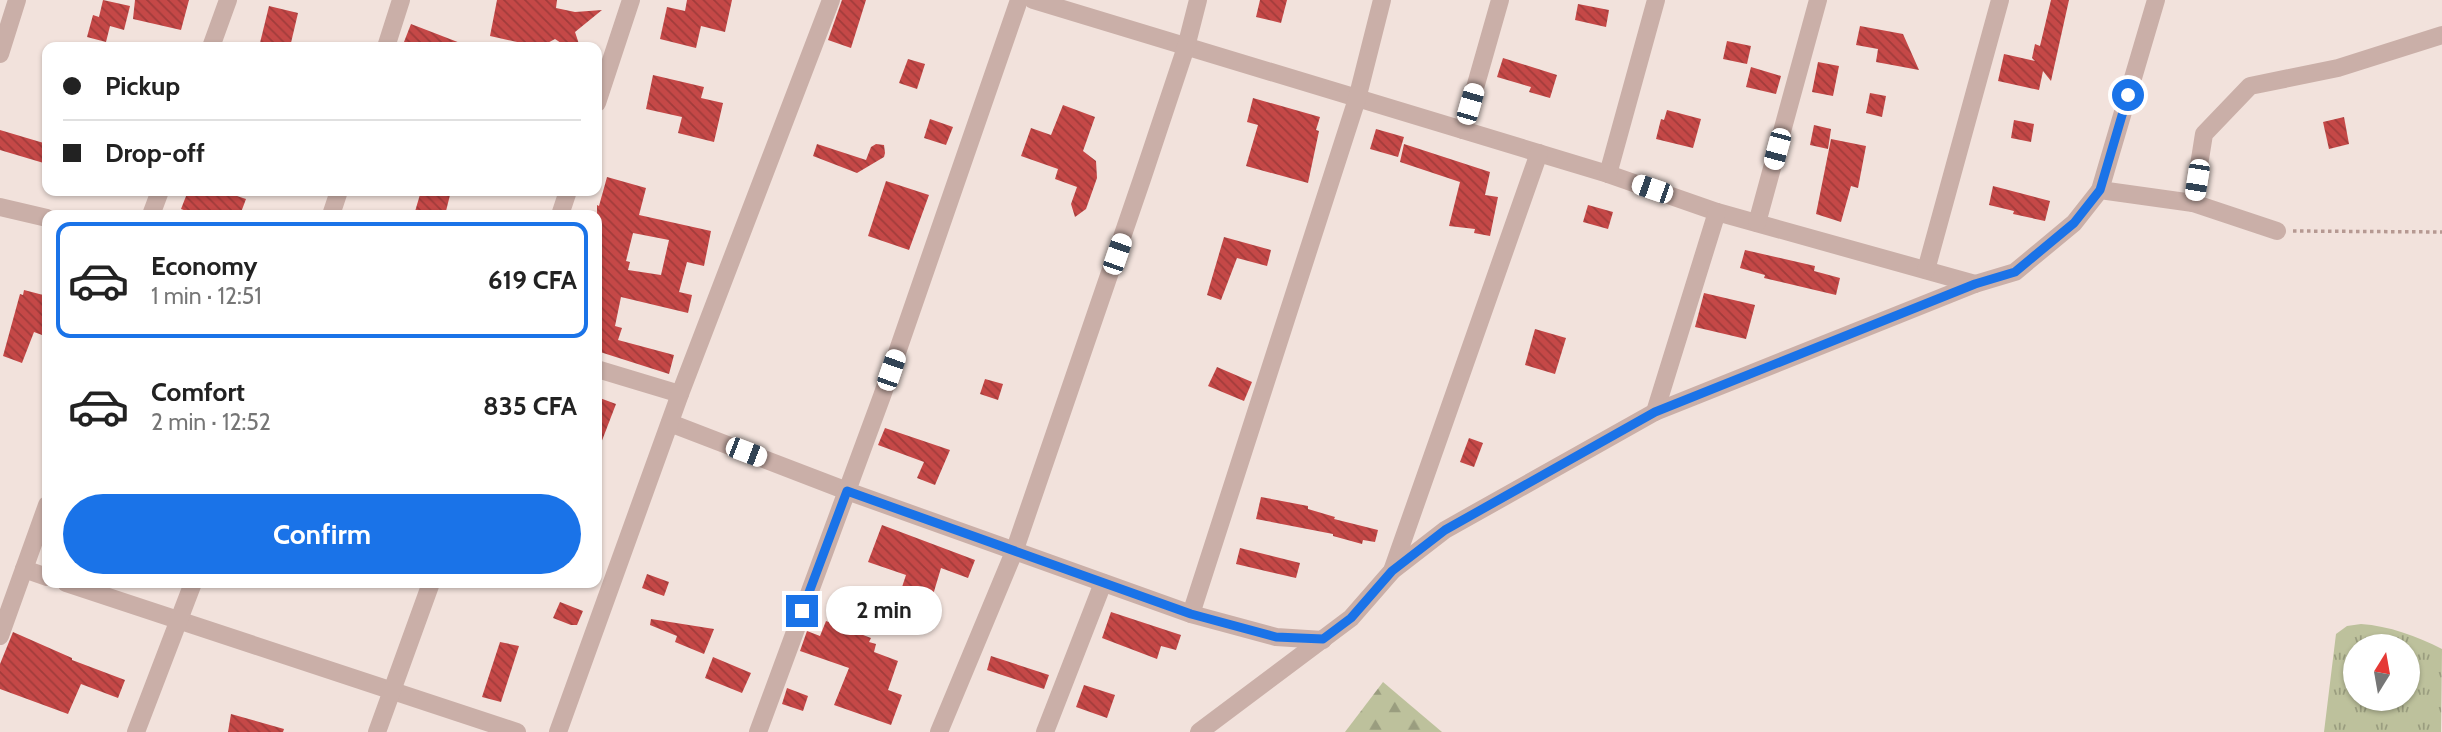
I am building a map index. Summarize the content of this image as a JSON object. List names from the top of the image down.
{
  "north": "top",
  "page": {
    "banner": ["Pickup", "Drop-off"],
    "list": [
      {
        "name": "Economy",
        "note": "1 min · 12:51",
        "value": "619 CFA"
      },
      {
        "name": "Comfort",
        "note": "2 min · 12:52",
        "value": "835 CFA"
      }
    ],
    "buttons": "Confirm",
    "bubble": "2 min"
  }
}
